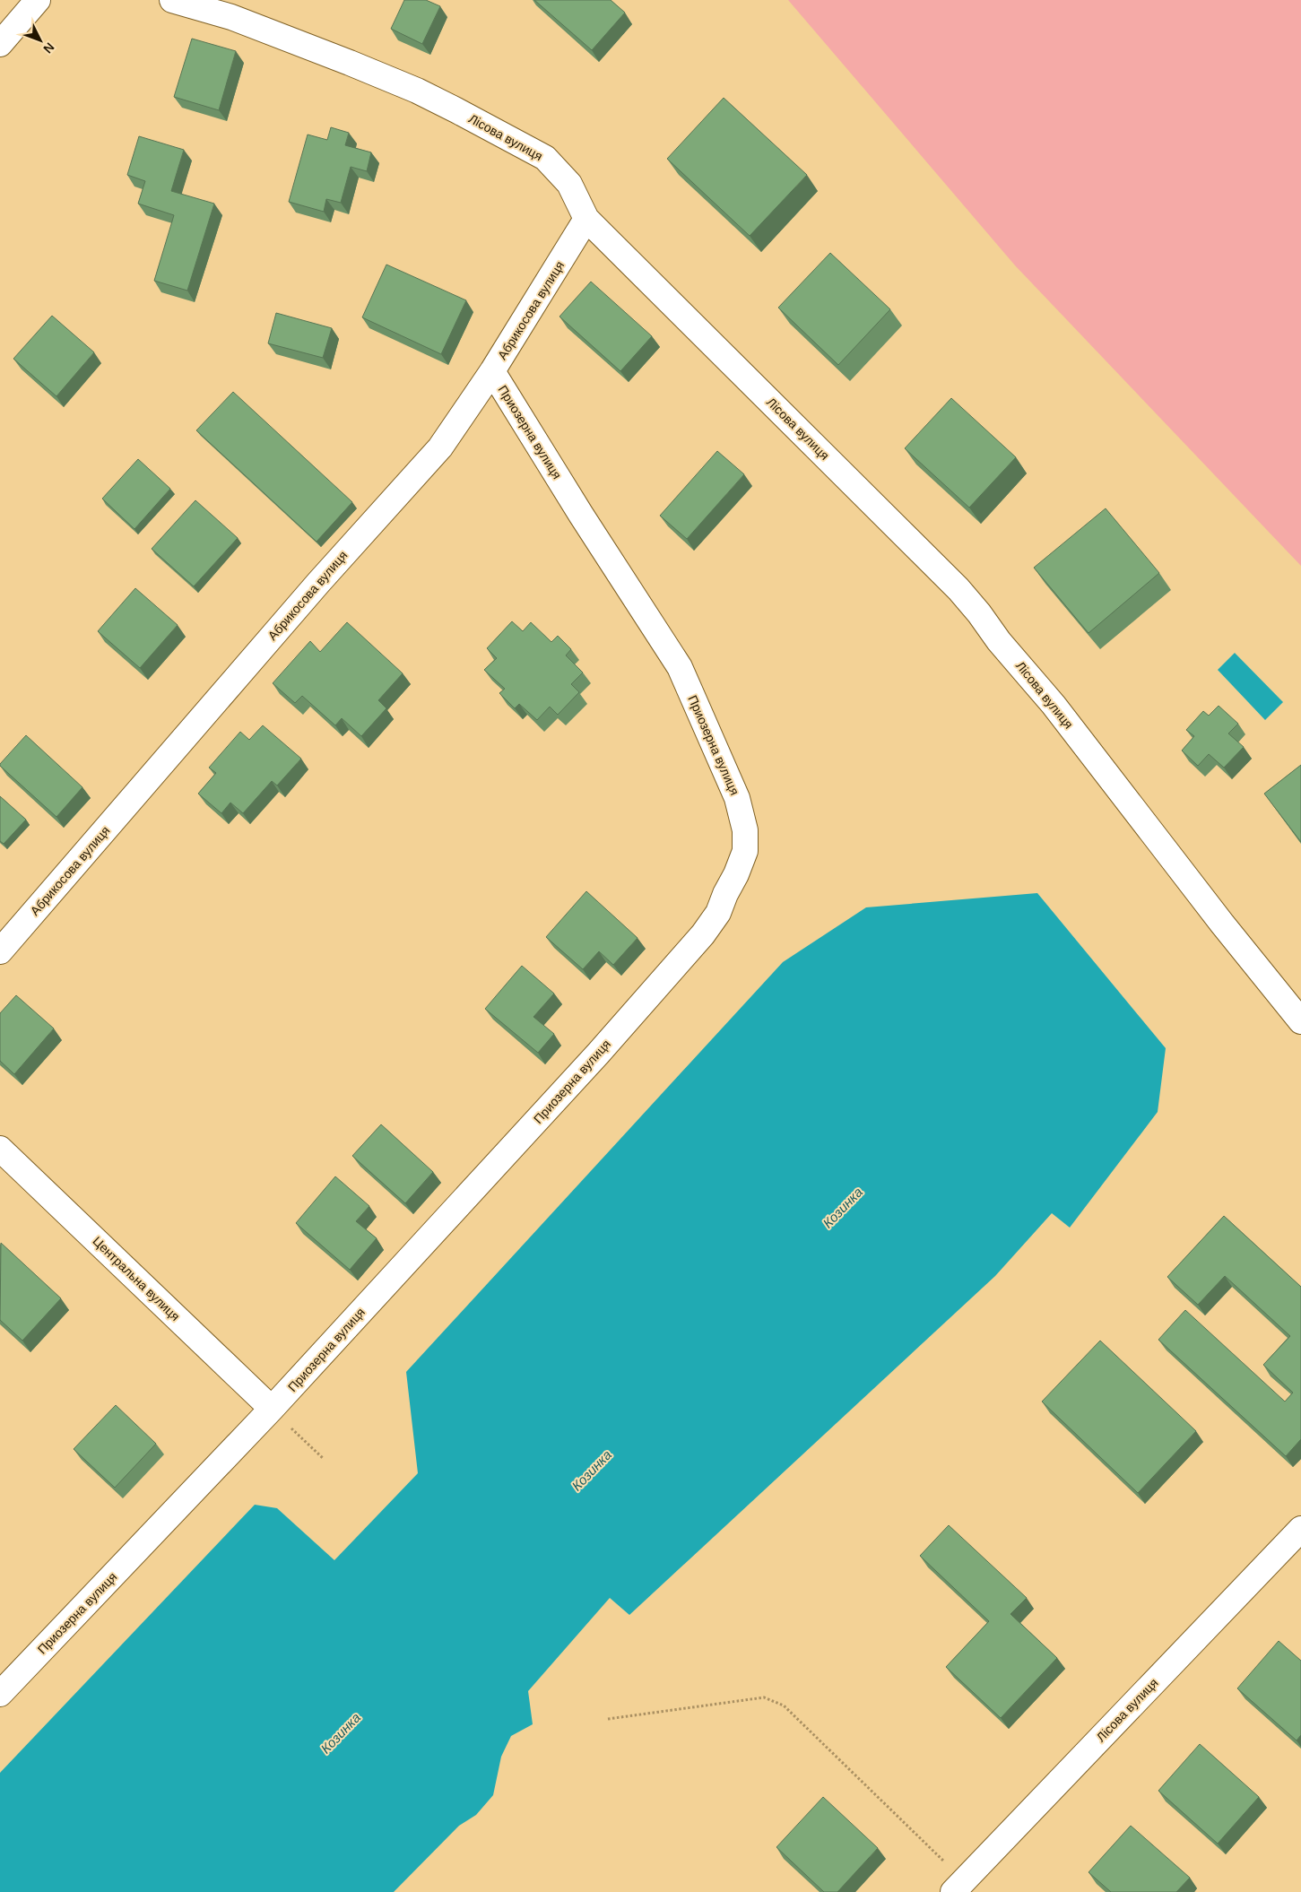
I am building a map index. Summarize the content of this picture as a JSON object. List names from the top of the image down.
{
  "streets": {
    "street": [
      "Лісова вулиця",
      "Абрикосова вулиця",
      "Приозерна вулиця",
      "Центральна вулиця"
    ]
  },
  "crossings": [
    ["Лісова вулиця", "Абрикосова вулиця"],
    ["Абрикосова вулиця", "Приозерна вулиця"],
    ["Приозерна вулиця", "Центральна вулиця"]
  ],
  "water": ["Козинка"],
  "north": "bottom right"
}
